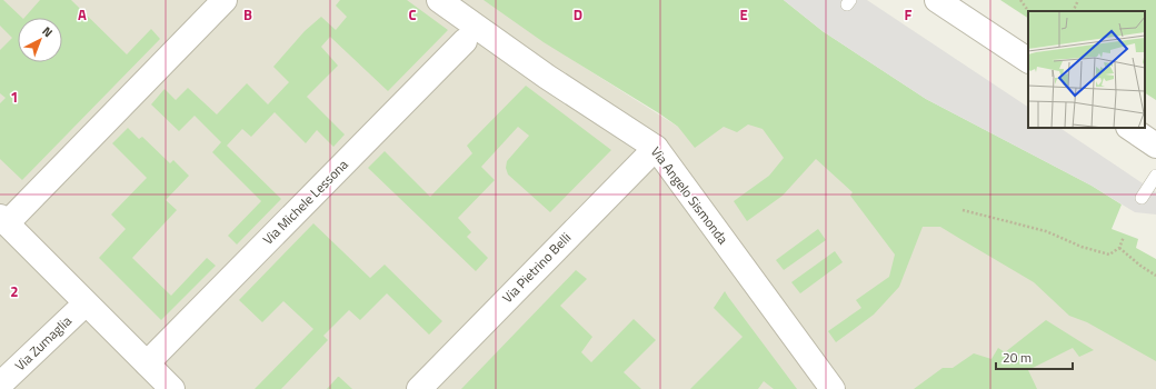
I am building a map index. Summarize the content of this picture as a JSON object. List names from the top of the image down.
{
  "streets": {
    "street": [
      "Via Angelo Sismonda",
      "Via Michele Lessona",
      "Via Pietrino Belli",
      "Via Zumaglia"
    ]
  },
  "crossings": [
    ["Via Angelo Sismonda", "Via Pietrino Belli"]
  ],
  "scale_bar": "20 m",
  "north": "top right",
  "grid": {
    "columns": [
      "A",
      "B",
      "C",
      "D",
      "E",
      "F"
    ],
    "rows": ["1", "2"]
  }
}
